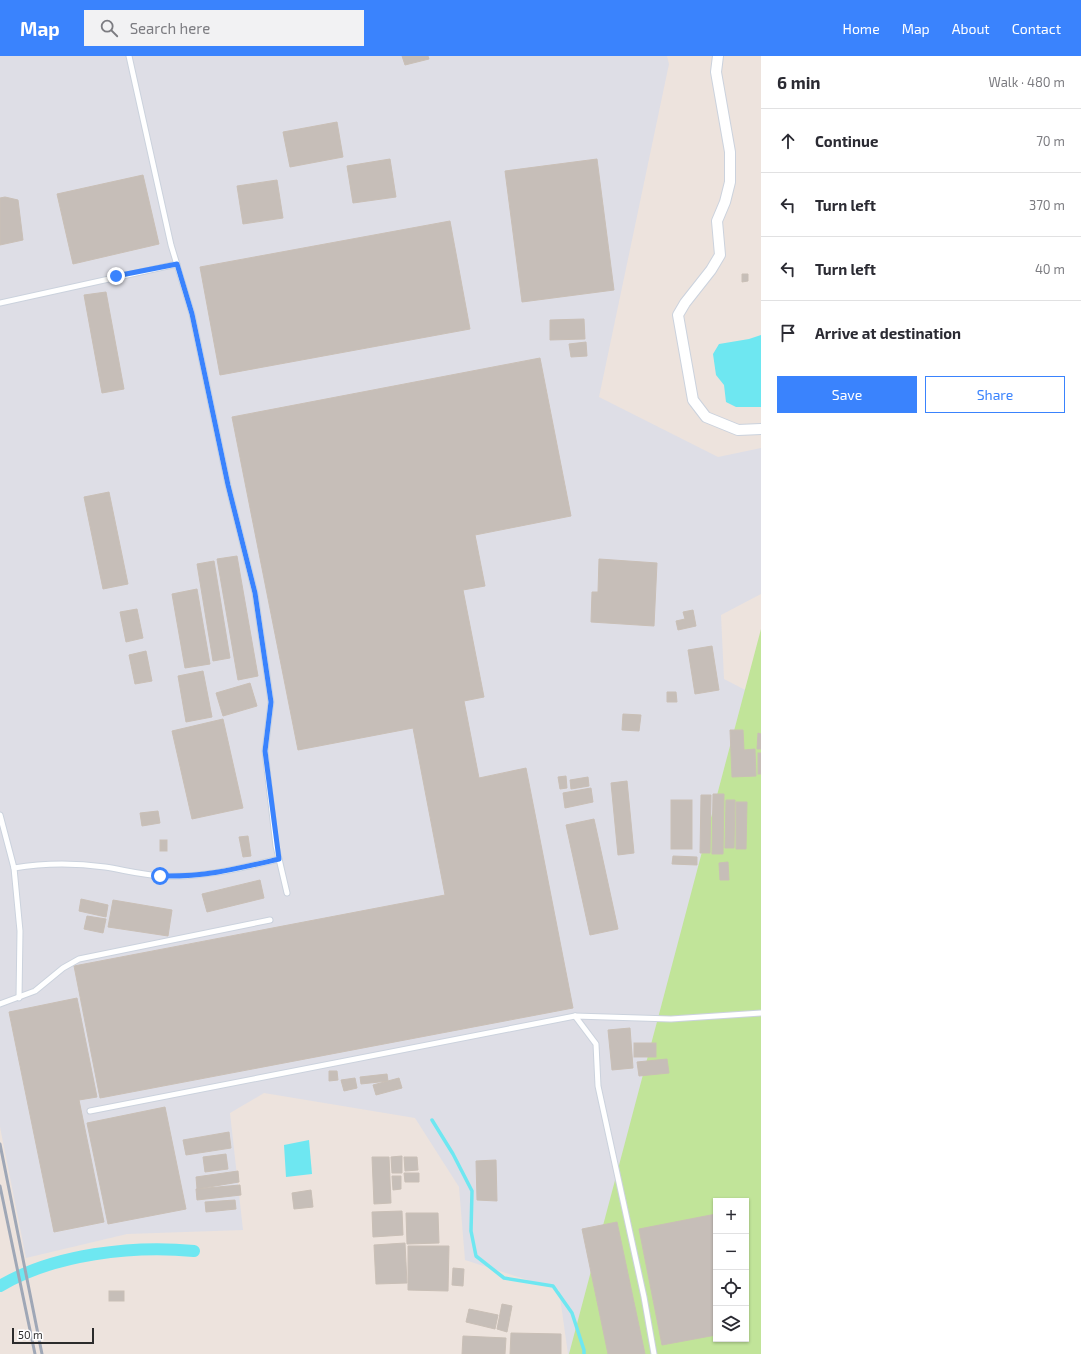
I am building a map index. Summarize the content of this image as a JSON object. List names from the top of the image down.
{
  "scale_bar": "50 m",
  "page": {
    "header": "Map",
    "search": "Search here",
    "nav": [
      "Home",
      "Map",
      "About",
      "Contact"
    ],
    "heading": ["6 min", "Walk · 480 m"],
    "list": [
      ["Continue", "70 m"],
      ["Turn left", "370 m"],
      ["Turn left", "40 m"],
      "Arrive at destination"
    ],
    "buttons": ["Save", "Share"],
    "map_buttons": ["+", "−"],
    "scale": "50 m"
  }
}
